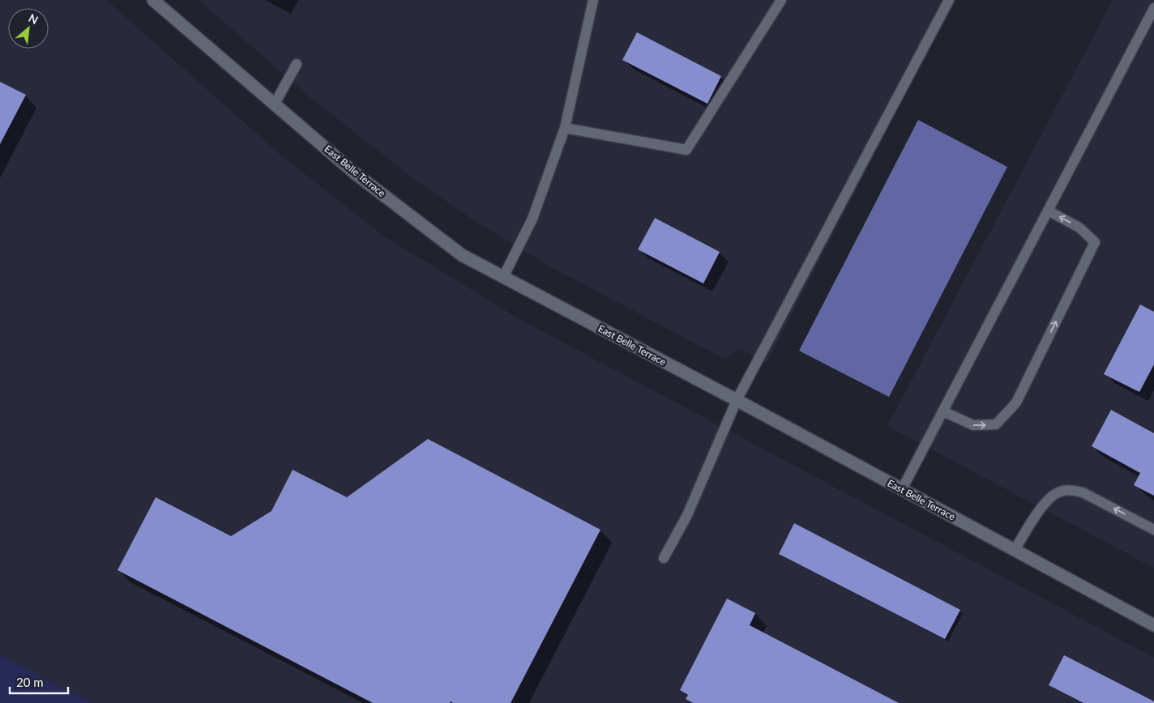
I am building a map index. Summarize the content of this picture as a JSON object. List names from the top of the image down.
{
  "streets": {
    "street": ["East Belle Terrace"]
  },
  "scale_bar": "20 m",
  "north": "top right"
}
